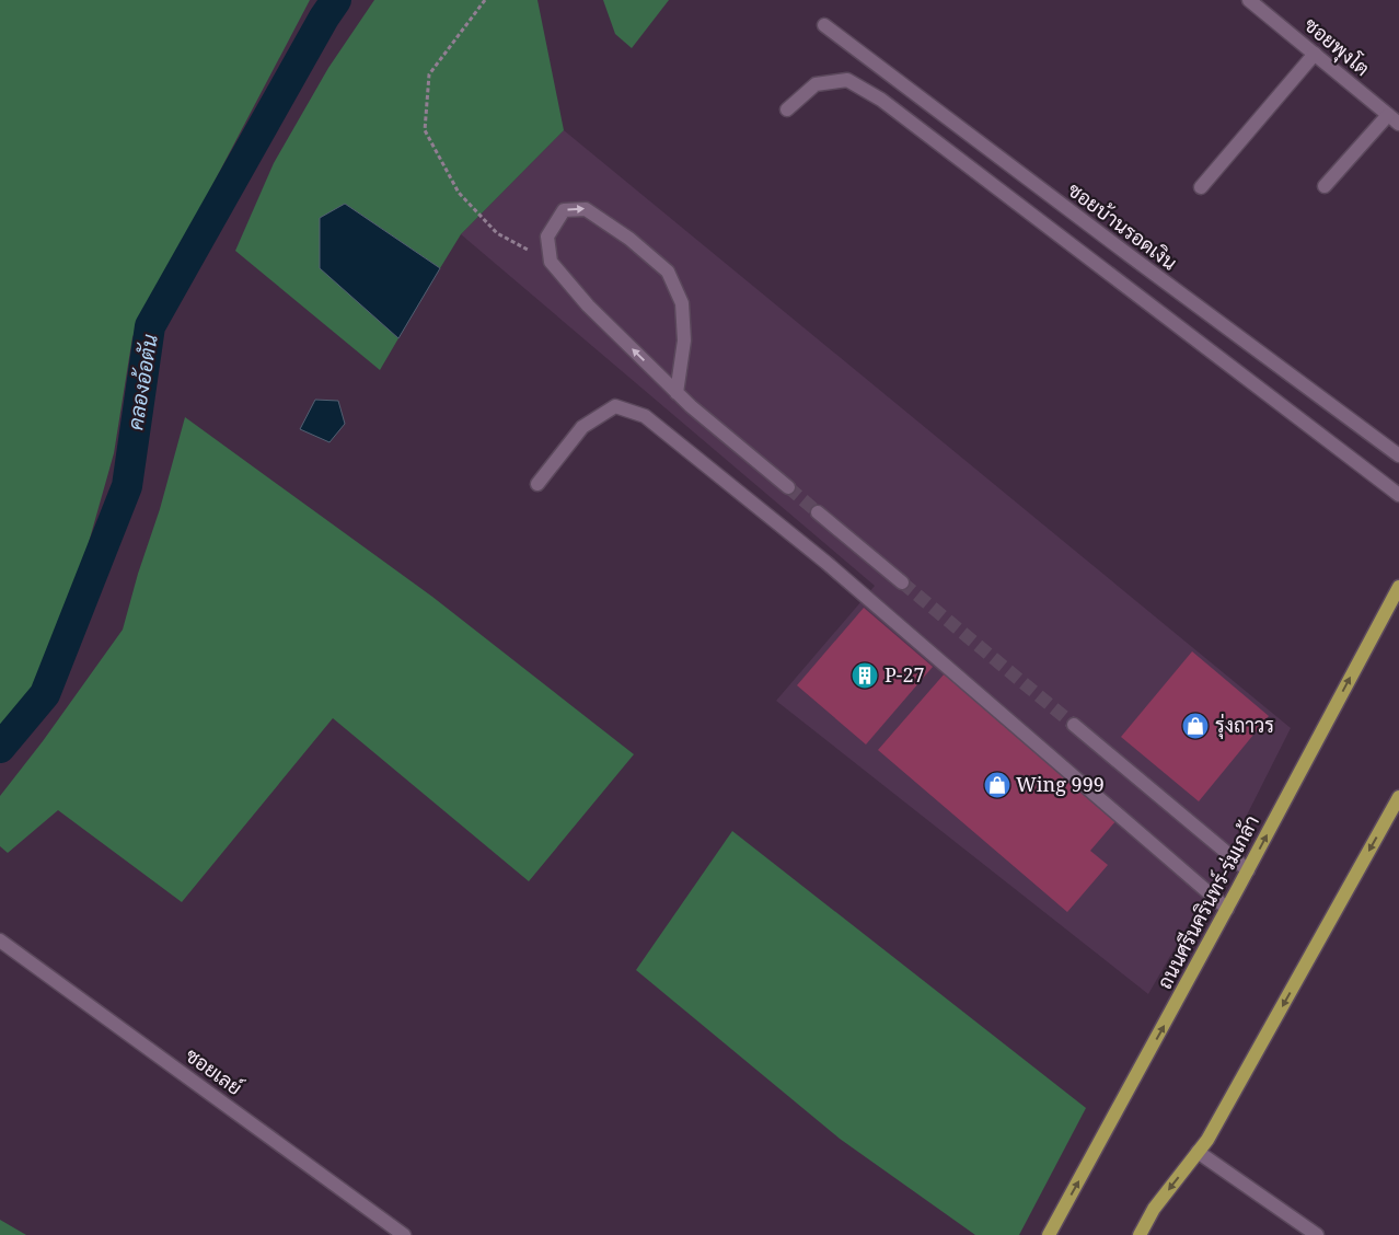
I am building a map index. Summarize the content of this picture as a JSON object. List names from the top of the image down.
{
  "streets": {
    "main road": ["ถนนศรีนครินทร์-ร่มเกล้า"],
    "street": ["ซอยพุงโต", "ซอยบ้านรอดเงิน", "ซอยเลย์"]
  },
  "water": ["คลองอ้อตัน"],
  "places": {
    "building": ["P-27"],
    "shop": ["รุ่งถาวร", "Wing 999"]
  }
}
